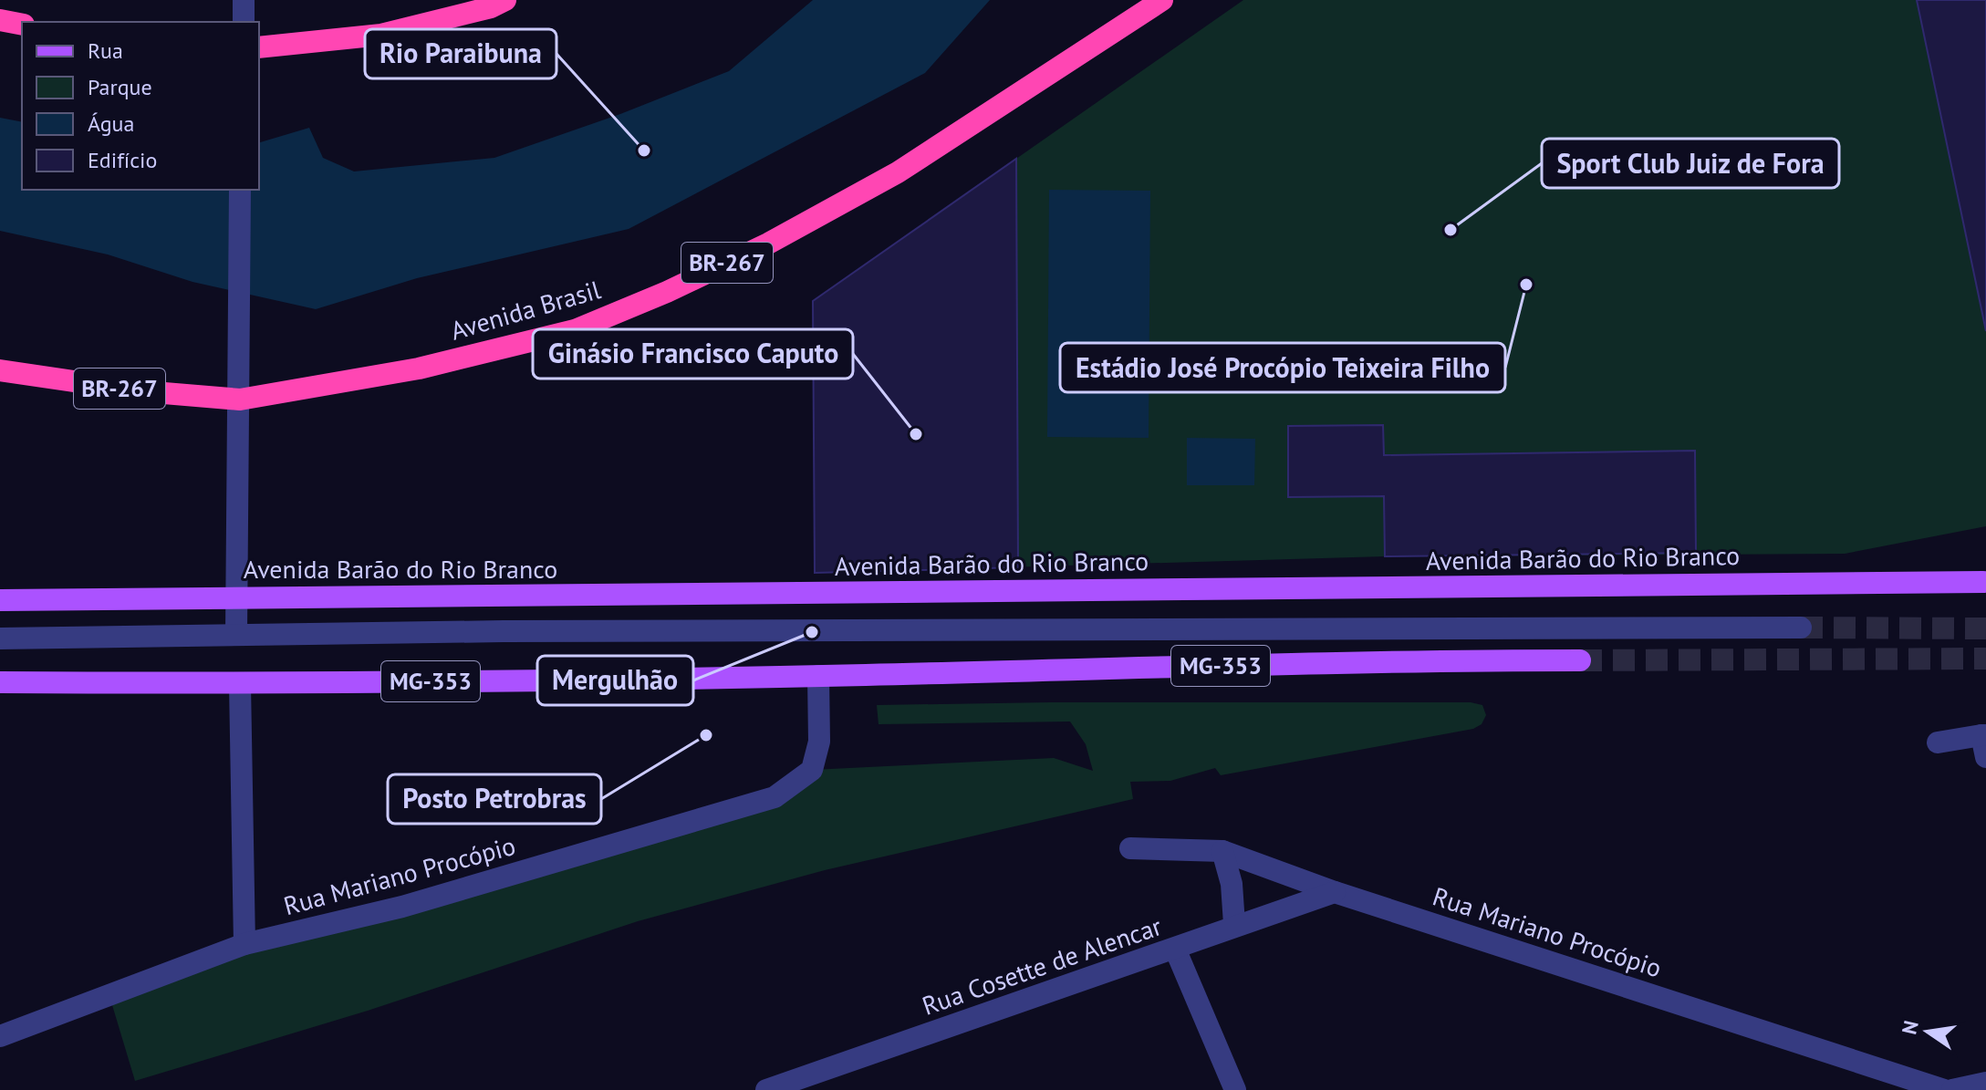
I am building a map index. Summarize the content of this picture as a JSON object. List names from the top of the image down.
{
  "streets": {
    "highway": ["BR-267", "Avenida Brasil"],
    "main road": ["Avenida Barão do Rio Branco", "MG-353"],
    "street": ["Rua Mariano Procópio", "Rua Cosette de Alencar"]
  },
  "crossings": [
    ["MG-353", "Rua Mariano Procópio"],
    ["Rua Mariano Procópio", "Rua Cosette de Alencar"]
  ],
  "places": [
    "Rio Paraibuna",
    "Sport Club Juiz de Fora",
    "Estádio José Procópio Teixeira Filho",
    "Ginásio Francisco Caputo",
    "Mergulhão",
    "Posto Petrobras"
  ],
  "legend": [
    "Rua",
    "Parque",
    "Água",
    "Edifício"
  ],
  "north": "left"
}
